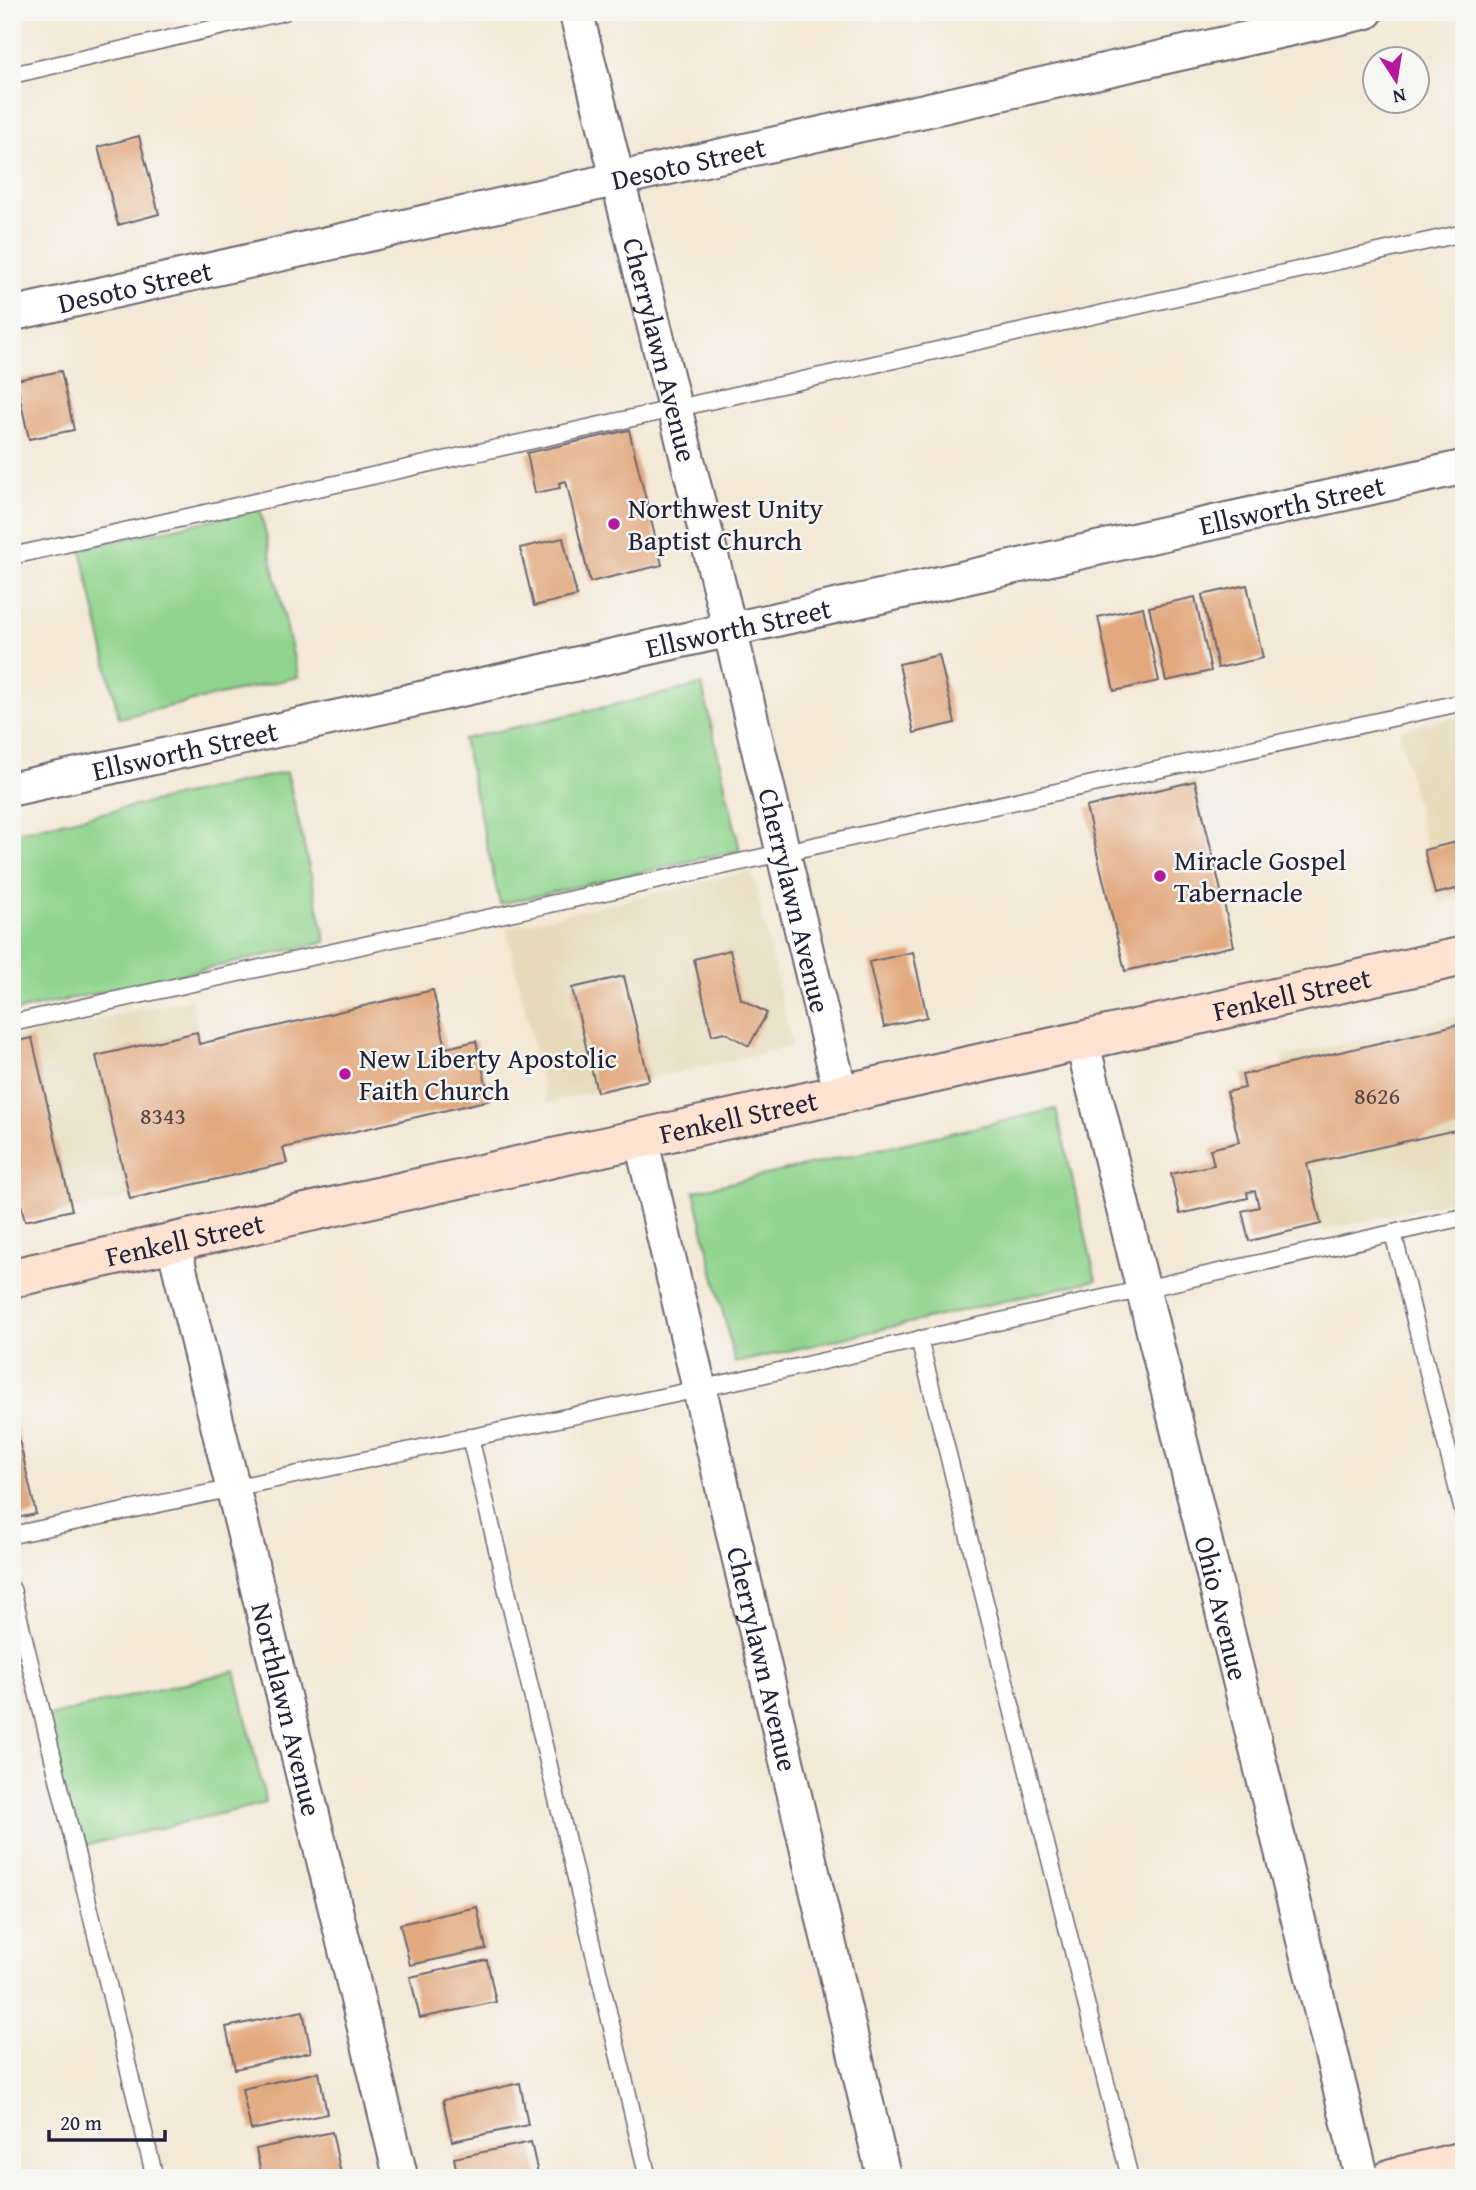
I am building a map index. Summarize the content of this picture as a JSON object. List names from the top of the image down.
{
  "streets": {
    "street": [
      "Desoto Street",
      "Cherrylawn Avenue",
      "Ellsworth Street",
      "Fenkell Street",
      "Ohio Avenue",
      "Northlawn Avenue"
    ]
  },
  "crossings": [
    ["Desoto Street", "Cherrylawn Avenue"],
    ["Cherrylawn Avenue", "Ellsworth Street"],
    ["Cherrylawn Avenue", "Fenkell Street"],
    ["Fenkell Street", "Ohio Avenue"],
    ["Fenkell Street", "Northlawn Avenue"]
  ],
  "places": ["Northwest Unity Baptist Church", "Miracle Gospel Tabernacle", "New Liberty Apostolic Faith Church"],
  "house_numbers": ["8626", "8343"],
  "scale_bar": "20 m",
  "north": "bottom"
}
